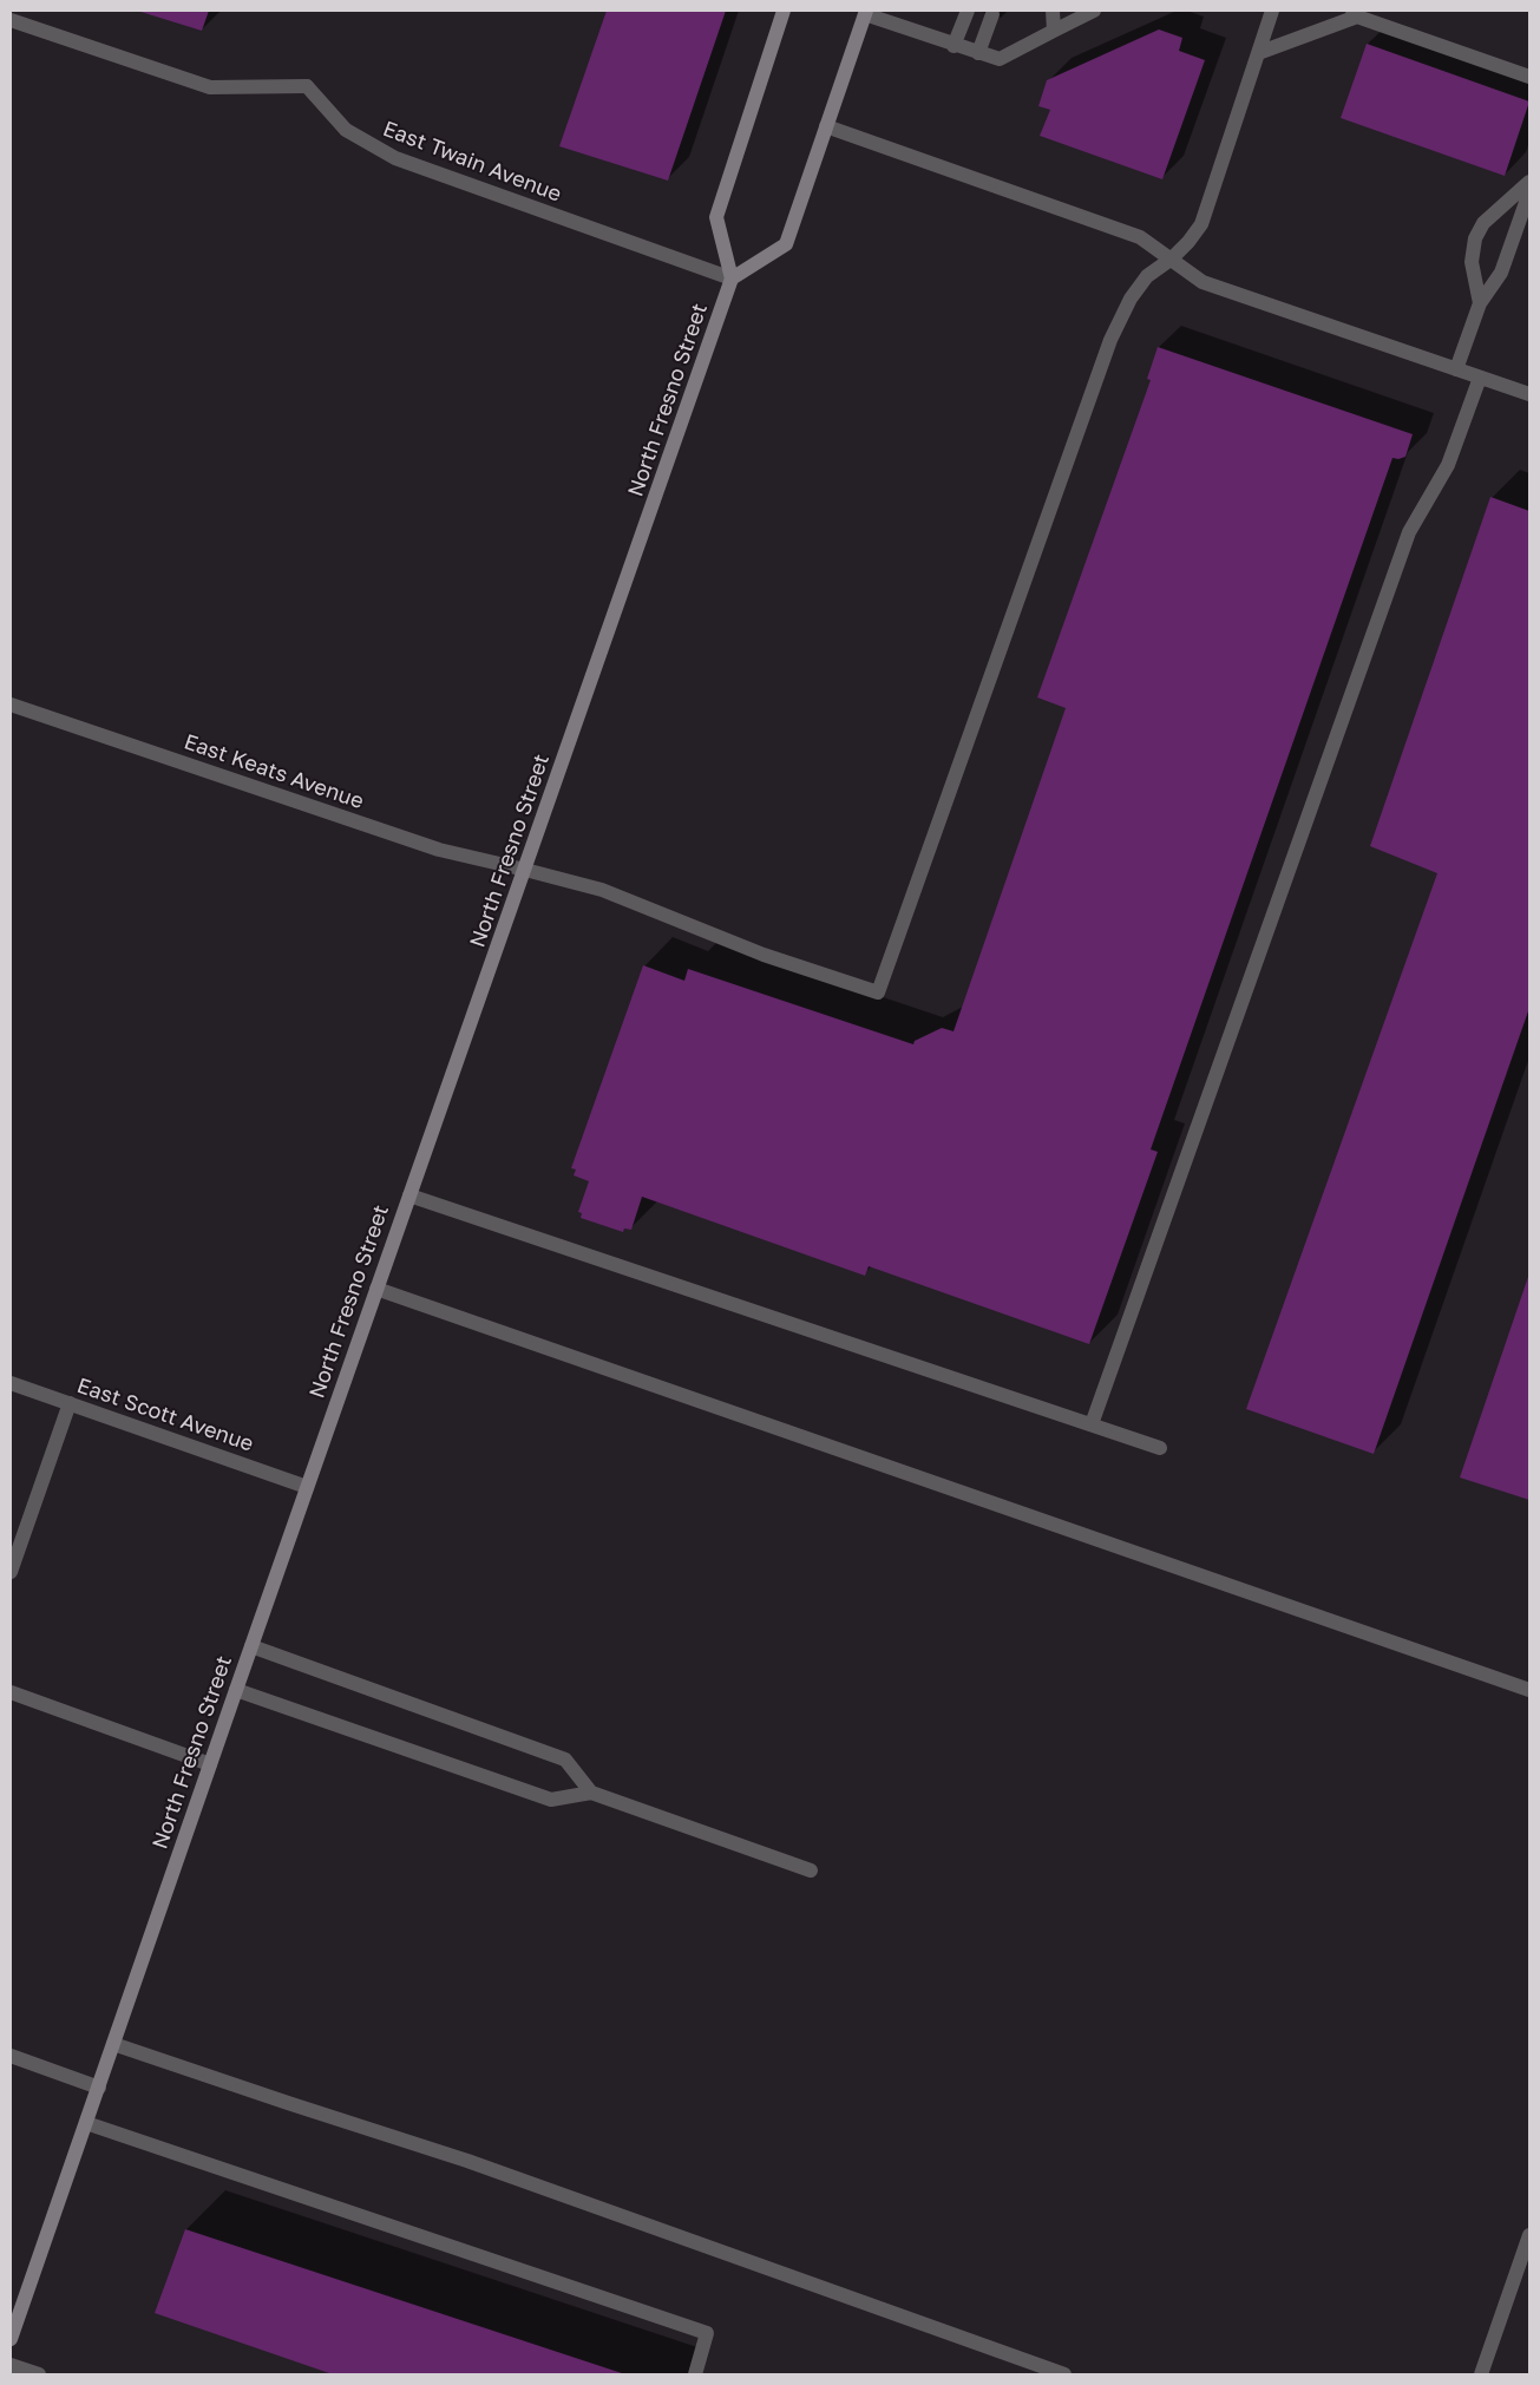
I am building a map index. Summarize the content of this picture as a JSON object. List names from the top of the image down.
{
  "streets": {
    "main road": ["North Fresno Street"],
    "street": ["East Twain Avenue", "East Keats Avenue", "East Scott Avenue"]
  },
  "crossings": [
    ["East Twain Avenue", "North Fresno Street"],
    ["North Fresno Street", "East Keats Avenue"],
    ["North Fresno Street", "East Scott Avenue"]
  ]
}
